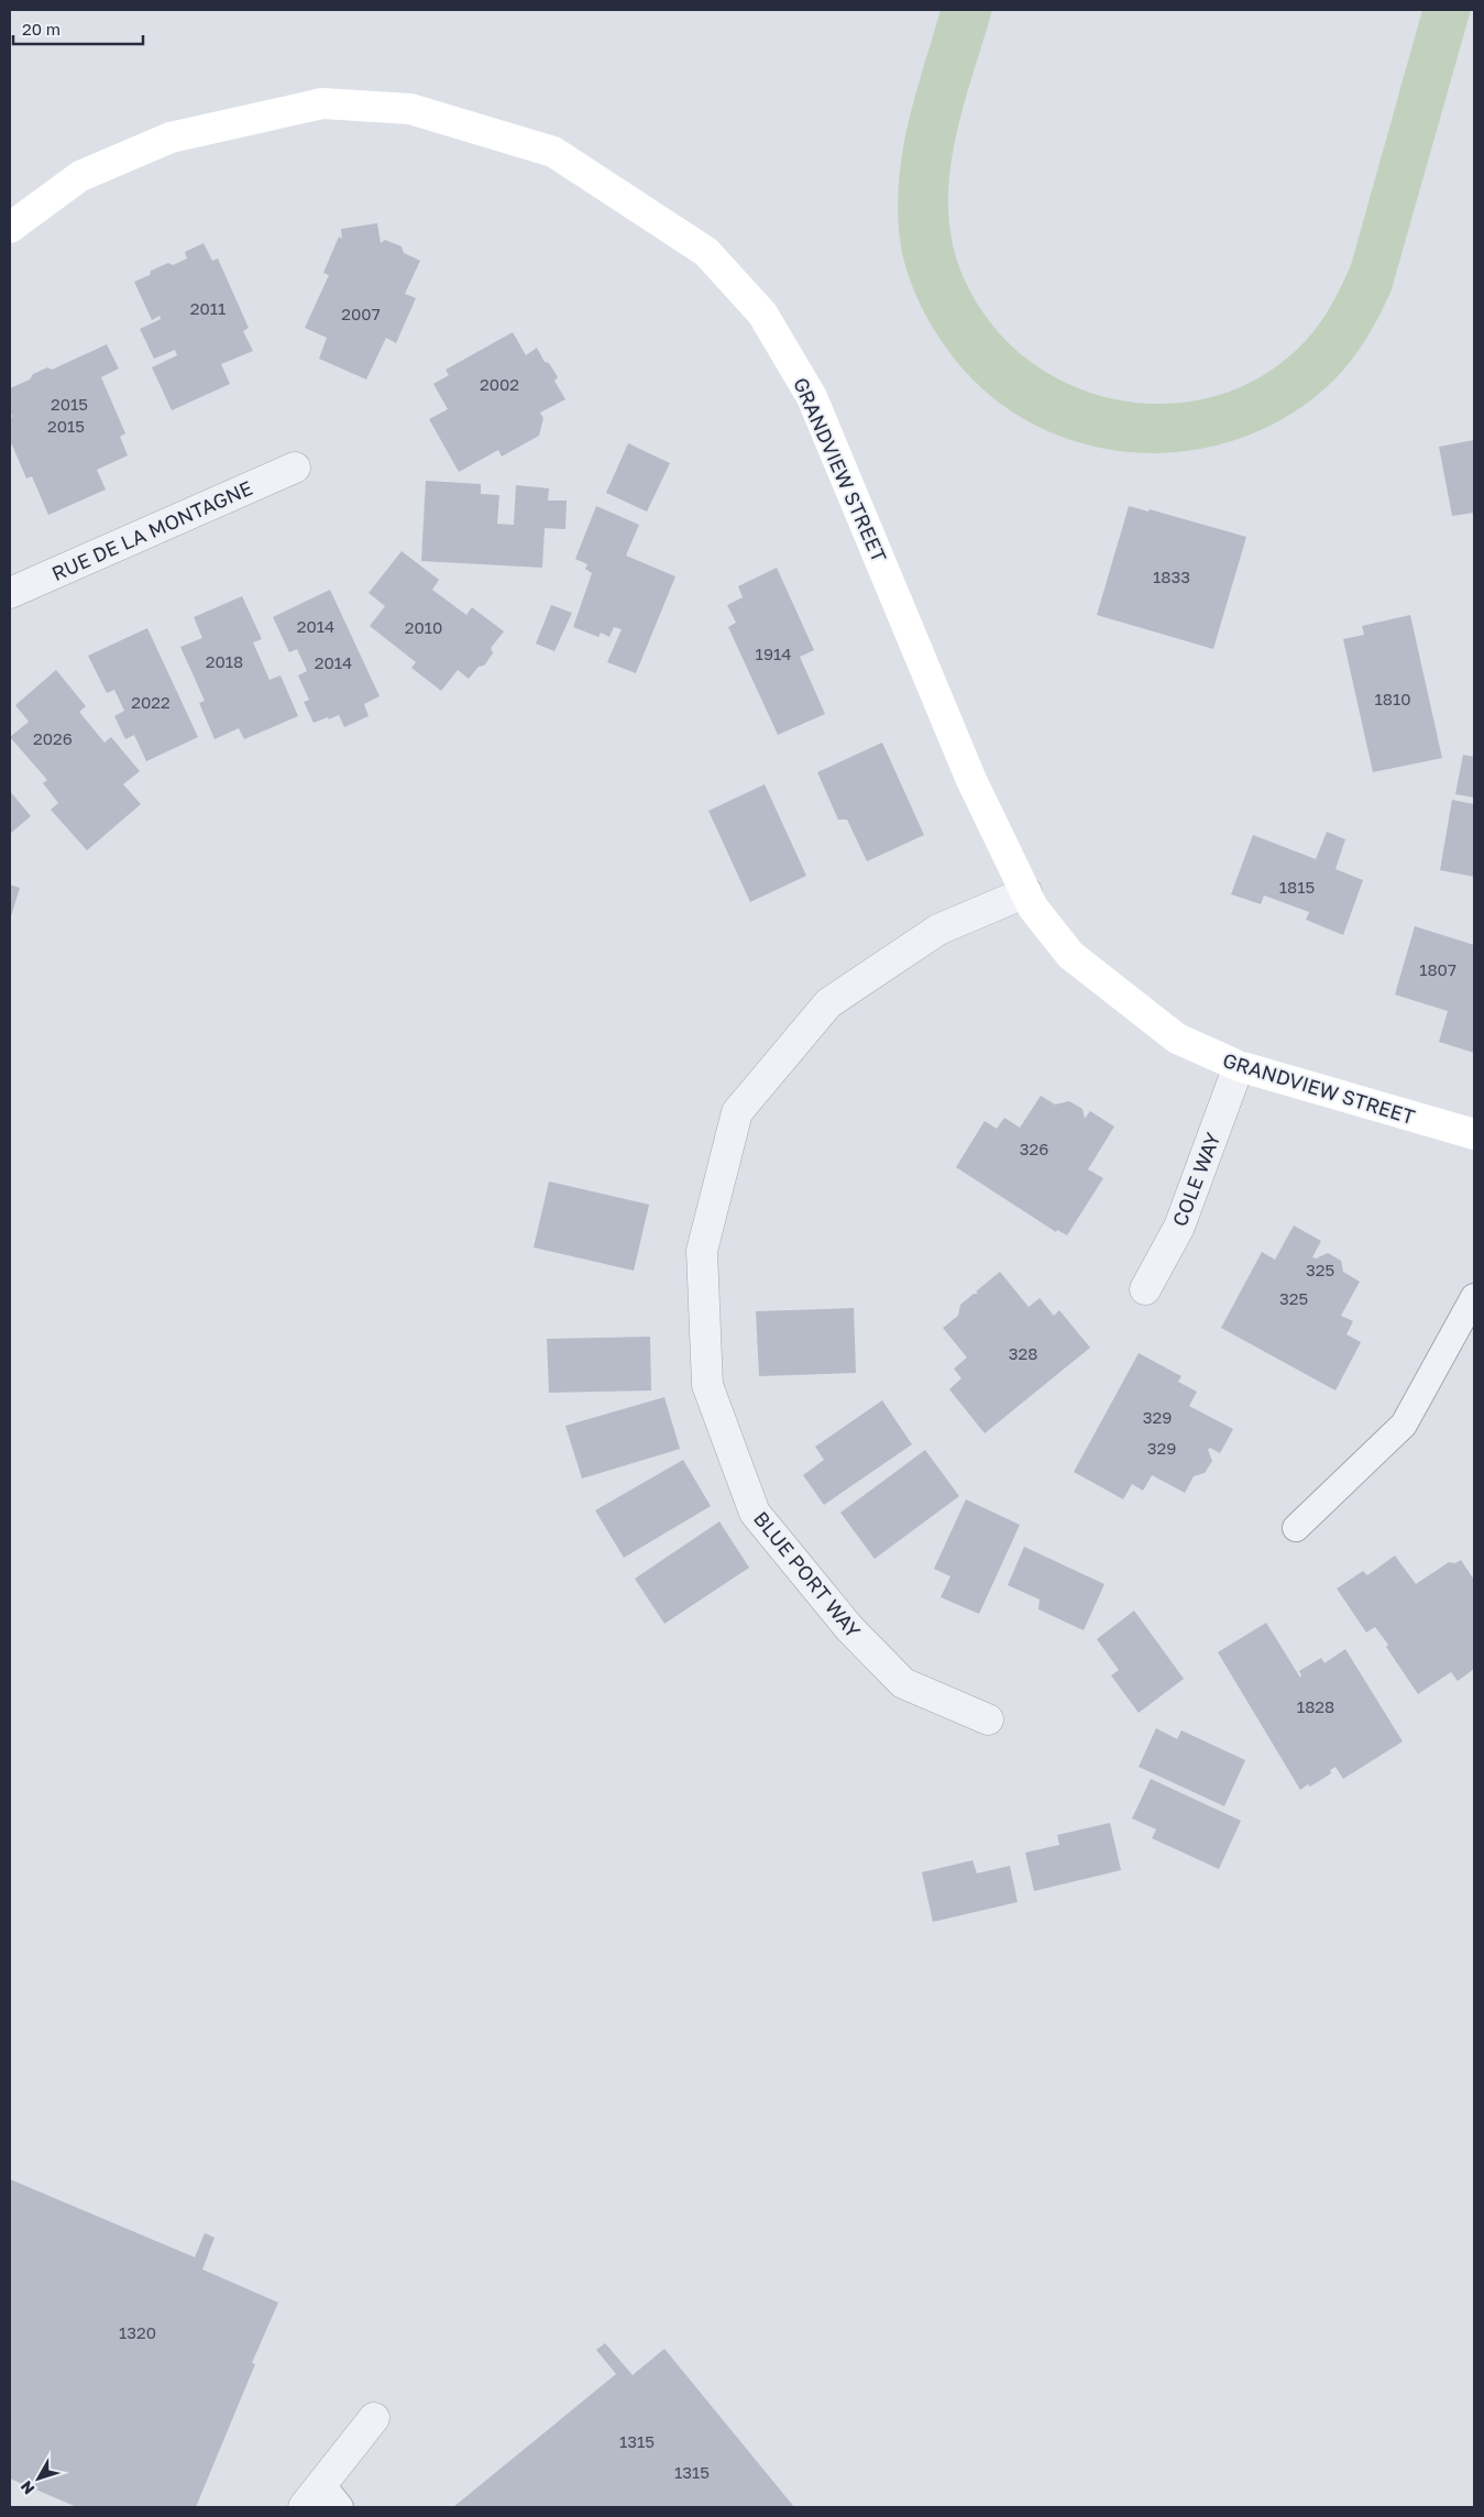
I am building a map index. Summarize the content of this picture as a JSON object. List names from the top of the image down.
{
  "streets": {
    "main road": ["GRANDVIEW STREET"],
    "street": ["RUE DE LA MONTAGNE", "COLE WAY", "BLUE PORT WAY"]
  },
  "crossings": [
    ["GRANDVIEW STREET", "COLE WAY"],
    ["GRANDVIEW STREET", "BLUE PORT WAY"]
  ],
  "house_numbers": [
    "2011",
    "2007",
    "2002",
    "2015",
    "2015",
    "1833",
    "2014",
    "2010",
    "1914",
    "2018",
    "2014",
    "1810",
    "2022",
    "2026",
    "1815",
    "1807",
    "326",
    "325",
    "325",
    "328",
    "329",
    "329",
    "1828",
    "1320",
    "1315",
    "1315"
  ],
  "scale_bar": "20 m",
  "north": "bottom left"
}
